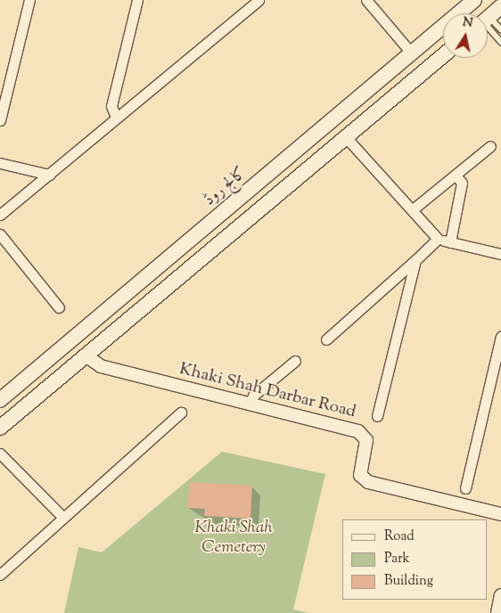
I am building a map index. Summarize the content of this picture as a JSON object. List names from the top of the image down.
{
  "streets": {
    "main road": ["کالج روڈ"],
    "street": ["Khaki Shah Darbar Road"]
  },
  "parks": ["Khaki Shah Cemetery"],
  "legend": ["Road", "Park", "Building"],
  "north": "top"
}
